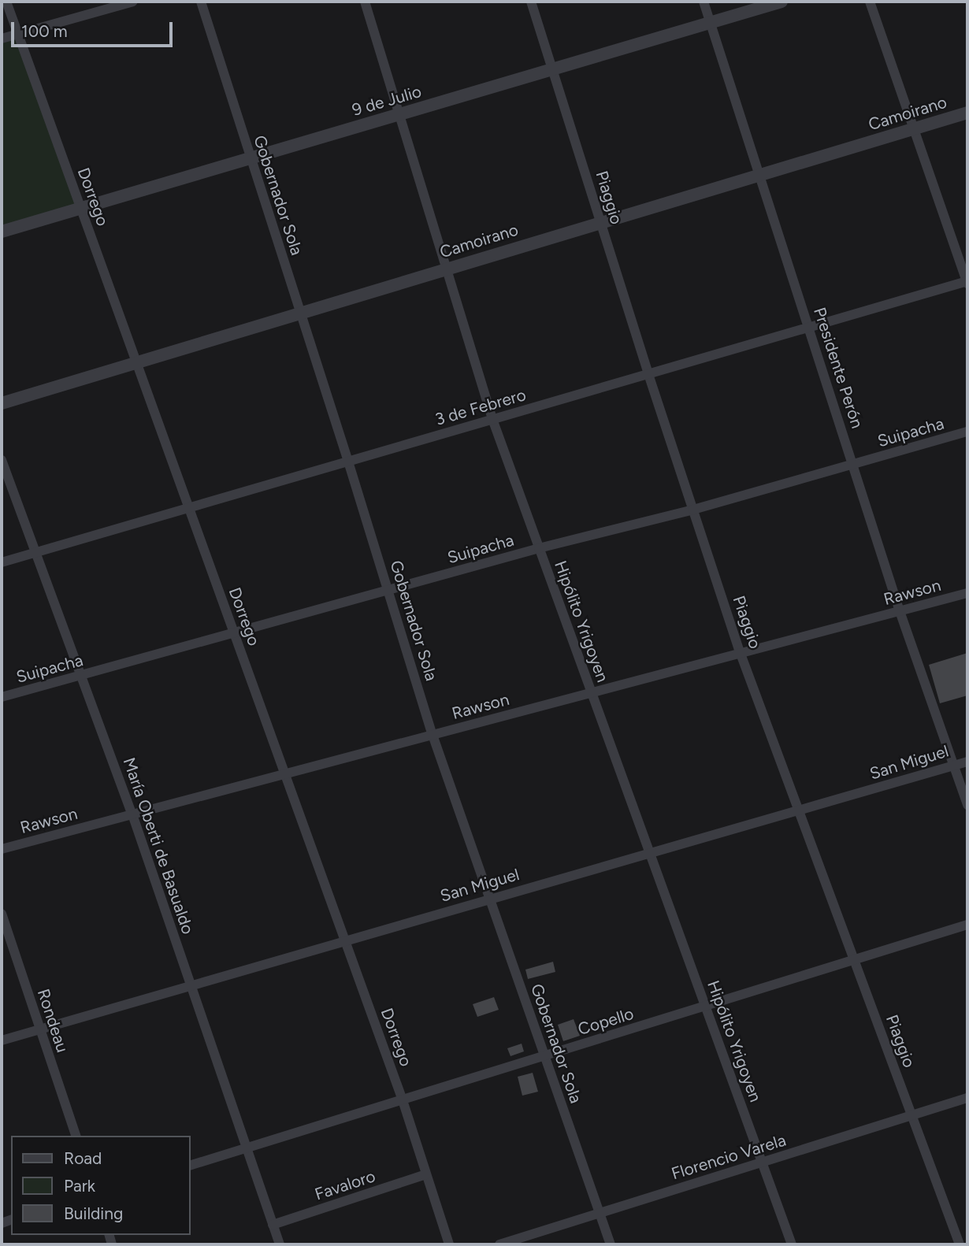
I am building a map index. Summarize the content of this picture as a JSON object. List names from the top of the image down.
{
  "streets": {
    "street": [
      "9 de Julio",
      "Camoirano",
      "Gobernador Sola",
      "Dorrego",
      "Piaggio",
      "Presidente Perón",
      "3 de Febrero",
      "Suipacha",
      "Rawson",
      "Hipólito Yrigoyen",
      "San Miguel",
      "María Oberti de Basualdo",
      "Rondeau",
      "Copello",
      "Florencio Varela",
      "Favaloro"
    ]
  },
  "crossings": [
    ["9 de Julio", "Gobernador Sola"],
    ["9 de Julio", "Dorrego"],
    ["9 de Julio", "Piaggio"],
    ["9 de Julio", "Presidente Perón"],
    ["9 de Julio", "Hipólito Yrigoyen"],
    ["Camoirano", "Gobernador Sola"],
    ["Camoirano", "Dorrego"],
    ["Camoirano", "Piaggio"],
    ["Camoirano", "Presidente Perón"],
    ["Camoirano", "Hipólito Yrigoyen"],
    ["Gobernador Sola", "3 de Febrero"],
    ["Gobernador Sola", "Suipacha"],
    ["Gobernador Sola", "Rawson"],
    ["Gobernador Sola", "San Miguel"],
    ["Gobernador Sola", "Copello"],
    ["Gobernador Sola", "Florencio Varela"],
    ["Dorrego", "3 de Febrero"],
    ["Dorrego", "Suipacha"],
    ["Dorrego", "Rawson"],
    ["Dorrego", "San Miguel"],
    ["Dorrego", "Copello"],
    ["Dorrego", "Favaloro"],
    ["Piaggio", "3 de Febrero"],
    ["Piaggio", "Suipacha"],
    ["Piaggio", "Rawson"],
    ["Piaggio", "San Miguel"],
    ["Piaggio", "Copello"],
    ["Piaggio", "Florencio Varela"],
    ["Presidente Perón", "3 de Febrero"],
    ["Presidente Perón", "Suipacha"],
    ["Presidente Perón", "Rawson"],
    ["Presidente Perón", "San Miguel"],
    ["3 de Febrero", "Hipólito Yrigoyen"],
    ["3 de Febrero", "María Oberti de Basualdo"],
    ["Suipacha", "Hipólito Yrigoyen"],
    ["Suipacha", "María Oberti de Basualdo"],
    ["Rawson", "Hipólito Yrigoyen"],
    ["Rawson", "María Oberti de Basualdo"],
    ["Hipólito Yrigoyen", "San Miguel"],
    ["Hipólito Yrigoyen", "Copello"],
    ["Hipólito Yrigoyen", "Florencio Varela"],
    ["San Miguel", "María Oberti de Basualdo"],
    ["San Miguel", "Rondeau"],
    ["María Oberti de Basualdo", "Copello"],
    ["María Oberti de Basualdo", "Favaloro"]
  ],
  "legend": ["Road", "Park", "Building"],
  "scale_bar": "100 m"
}
